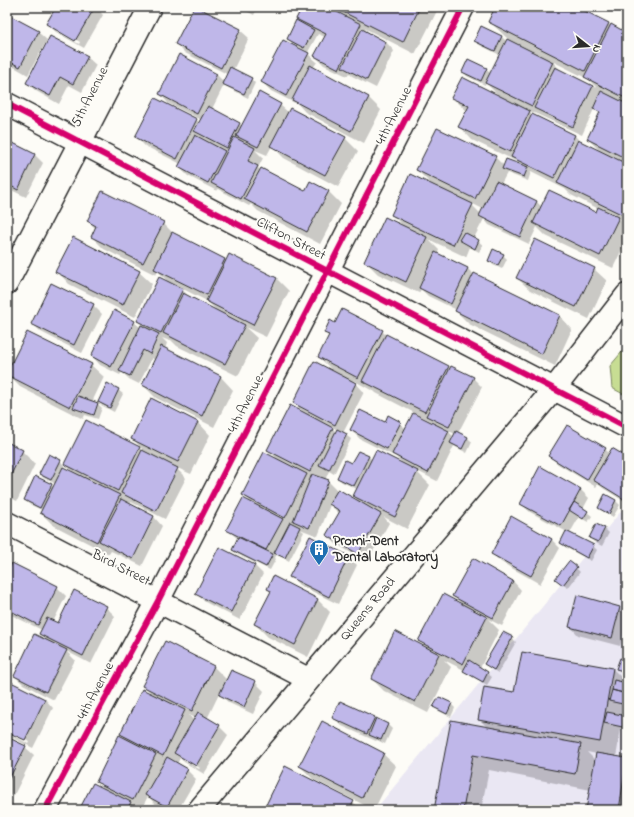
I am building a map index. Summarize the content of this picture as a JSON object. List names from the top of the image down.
{
  "streets": {
    "street": [
      "5th Avenue",
      "4th Avenue",
      "Clifton Street",
      "Bird Street",
      "Queens Road"
    ]
  },
  "crossings": [
    ["5th Avenue", "Clifton Street"],
    ["4th Avenue", "Clifton Street"],
    ["4th Avenue", "Bird Street"],
    ["Clifton Street", "Queens Road"],
    ["Bird Street", "Queens Road"]
  ],
  "places": {
    "building": ["Promi-Dent Dental Laboratory"]
  },
  "north": "right"
}
